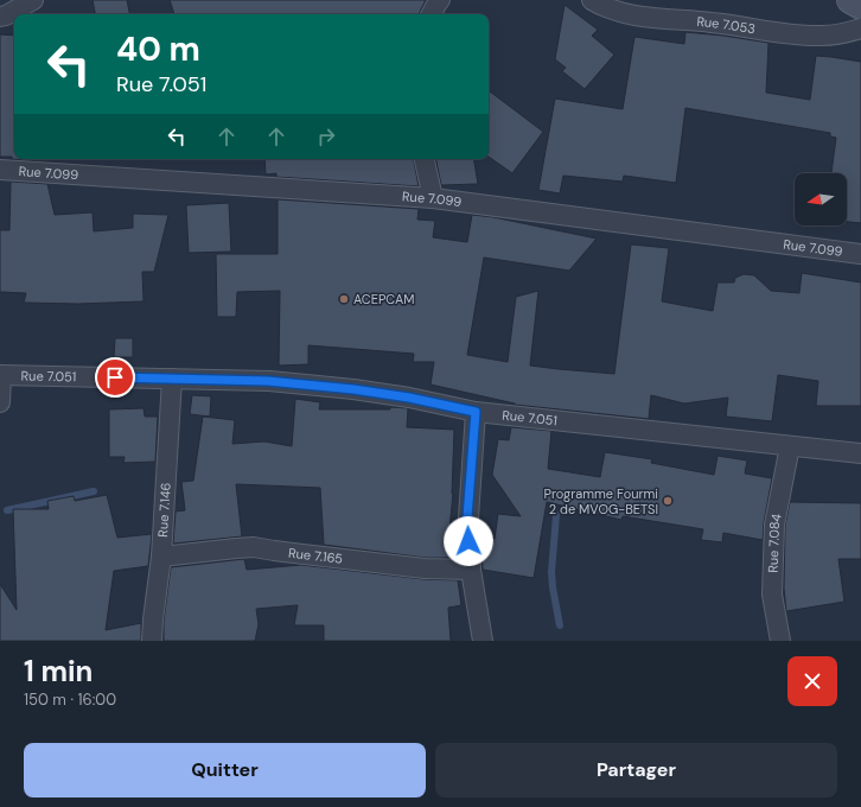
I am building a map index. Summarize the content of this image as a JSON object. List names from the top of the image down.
{
  "streets": {
    "street": [
      "Rue 7.053",
      "Rue 7.099",
      "Rue 7.051",
      "Rue 7.146",
      "Rue 7.084",
      "Rue 7.165"
    ]
  },
  "crossings": [
    ["Rue 7.051", "Rue 7.146"],
    ["Rue 7.051", "Rue 7.084"],
    ["Rue 7.146", "Rue 7.165"]
  ],
  "places": ["ACEPCAM", "Programme Fourmi 2 de MVOG-BETSI"],
  "north": "left",
  "page": {
    "turn": ["40 m", "Rue 7.051"],
    "heading": ["1 min", "150 m · 16:00"],
    "buttons": ["Quitter", "Partager"]
  }
}
